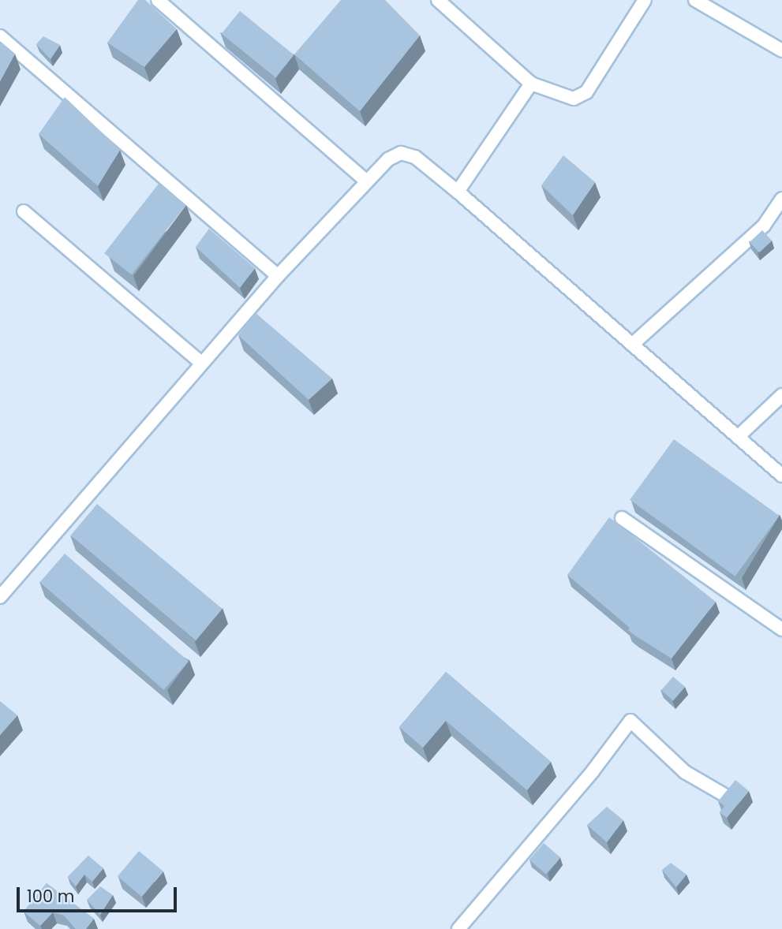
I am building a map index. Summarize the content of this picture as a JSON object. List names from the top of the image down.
{
  "scale_bar": "100 m"
}
